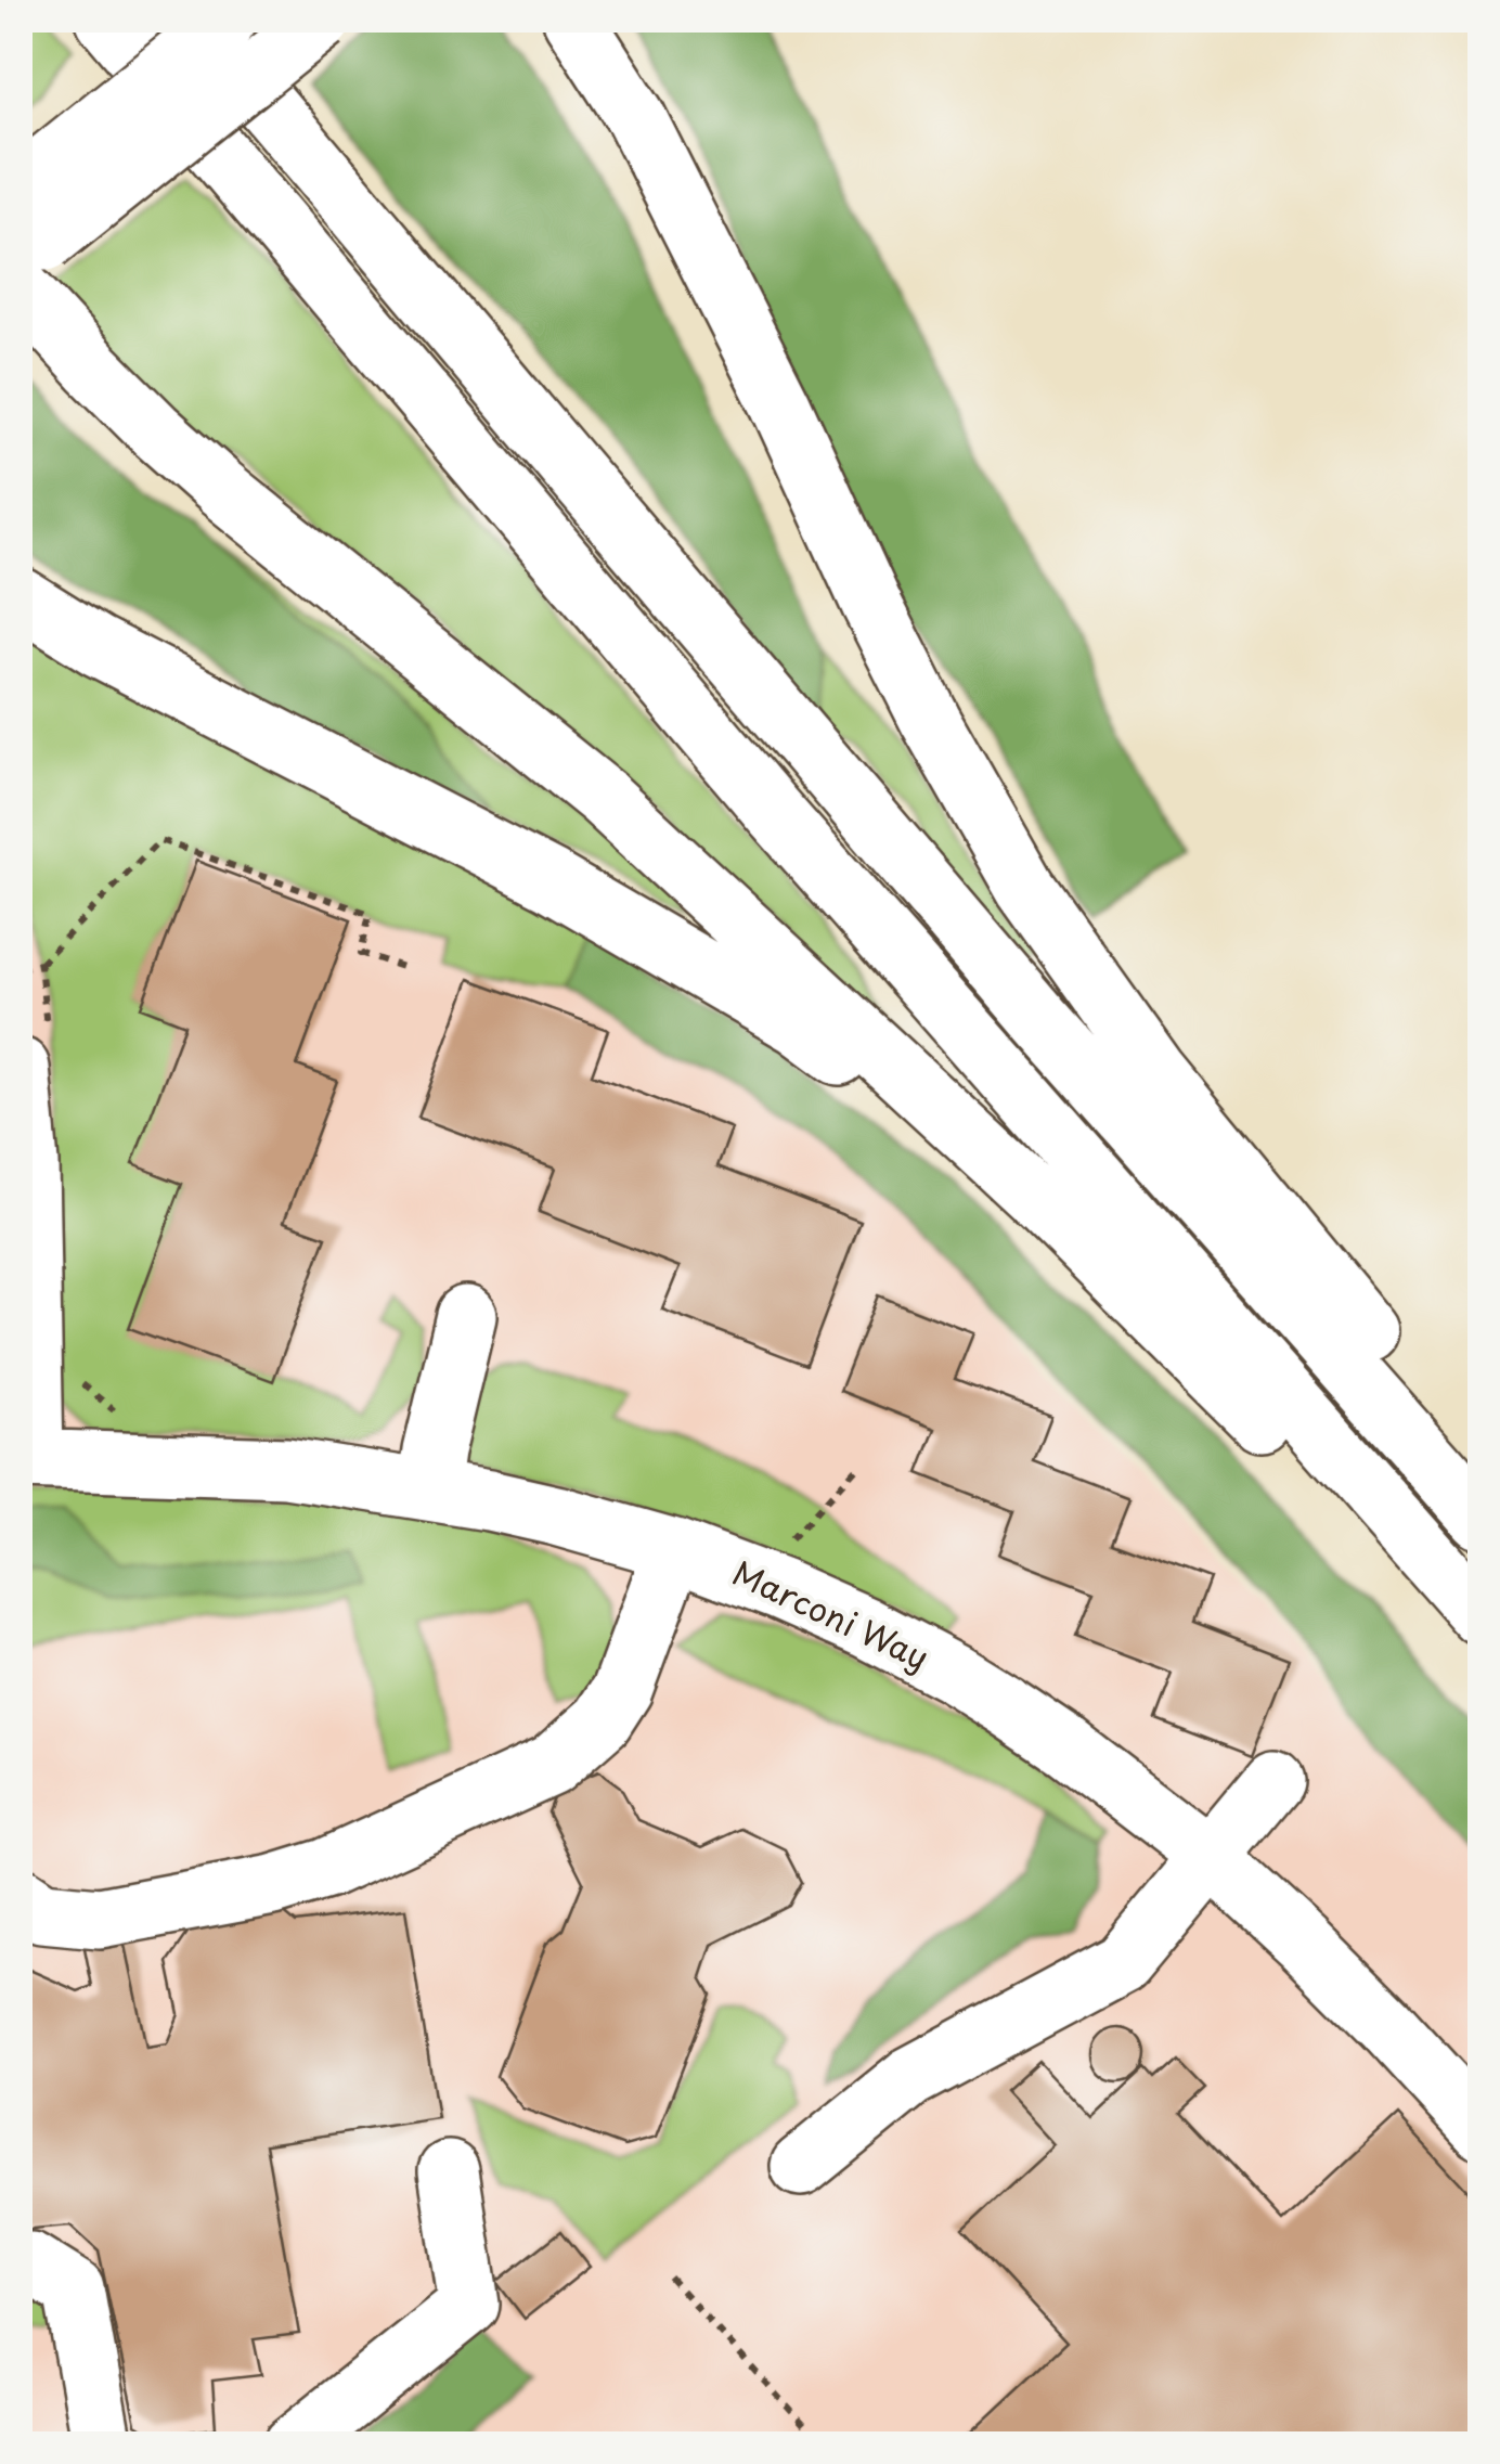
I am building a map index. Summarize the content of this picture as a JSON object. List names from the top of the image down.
{
  "streets": {
    "main road": ["Marconi Way"]
  }
}
